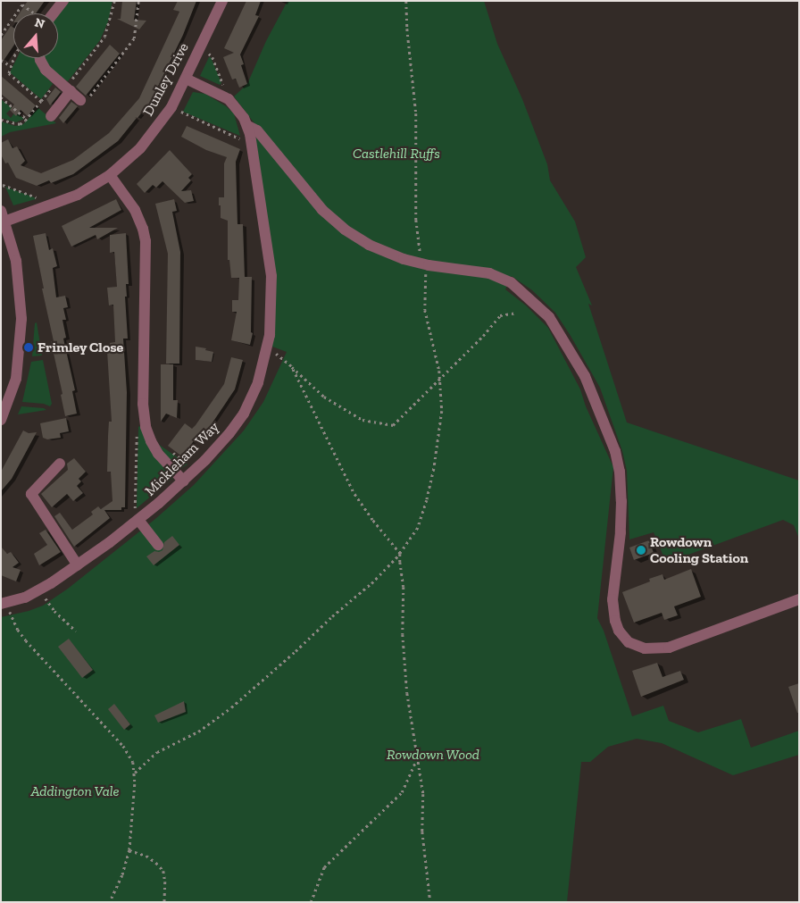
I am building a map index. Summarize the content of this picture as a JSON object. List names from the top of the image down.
{
  "streets": {
    "street": ["Dunley Drive", "Mickleham Way"]
  },
  "crossings": [
    ["Dunley Drive", "Mickleham Way"]
  ],
  "parks": ["Castlehill Ruffs", "Rowdown Wood", "Addington Vale"],
  "places": ["Frimley Close", "Rowdown Cooling Station"],
  "north": "top"
}
